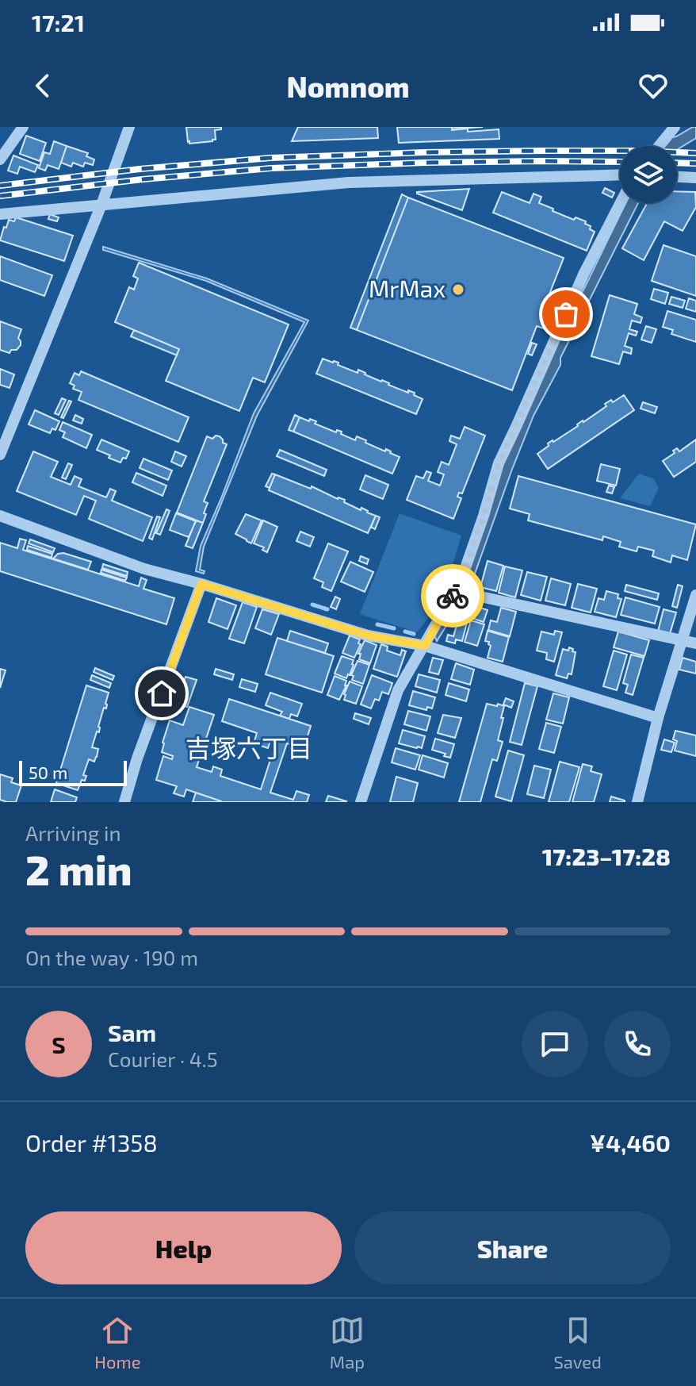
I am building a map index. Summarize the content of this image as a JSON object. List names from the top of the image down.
{
  "districts": ["吉塚六丁目"],
  "places": ["MrMax"],
  "scale_bar": "50 m",
  "page": {
    "status": "17:21",
    "header": "Nomnom",
    "scale": "50 m",
    "heading": ["2 min", "Arriving in", "17:23–17:28"],
    "panel": [
      "Sam",
      "Courier · 4.5",
      "Order #1358",
      "¥4,460"
    ],
    "bar": "On the way · 190 m",
    "round": "S",
    "buttons": ["Help", "Share"],
    "tabs": ["Home", "Map", "Saved"]
  }
}
